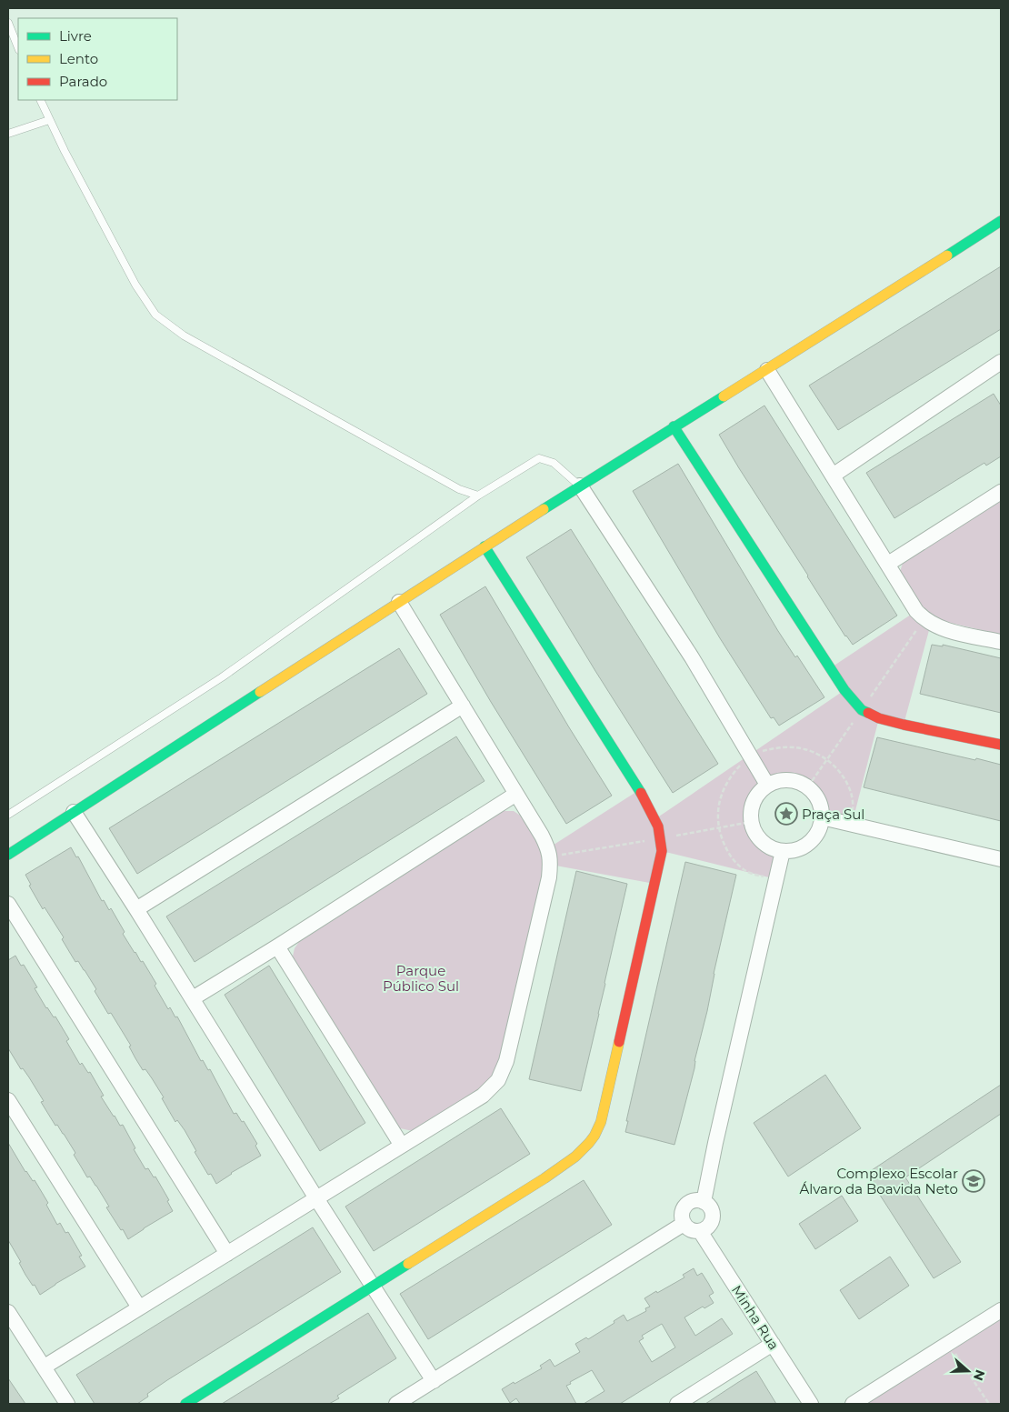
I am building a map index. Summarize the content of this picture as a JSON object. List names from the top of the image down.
{
  "streets": {
    "street": ["Minha Rua"]
  },
  "parks": ["Parque Público Sul"],
  "places": {
    "place": ["Praça Sul"],
    "school or university": ["Complexo Escolar Álvaro da Boavida Neto"]
  },
  "legend": ["Livre", "Lento", "Parado"],
  "north": "right"
}
